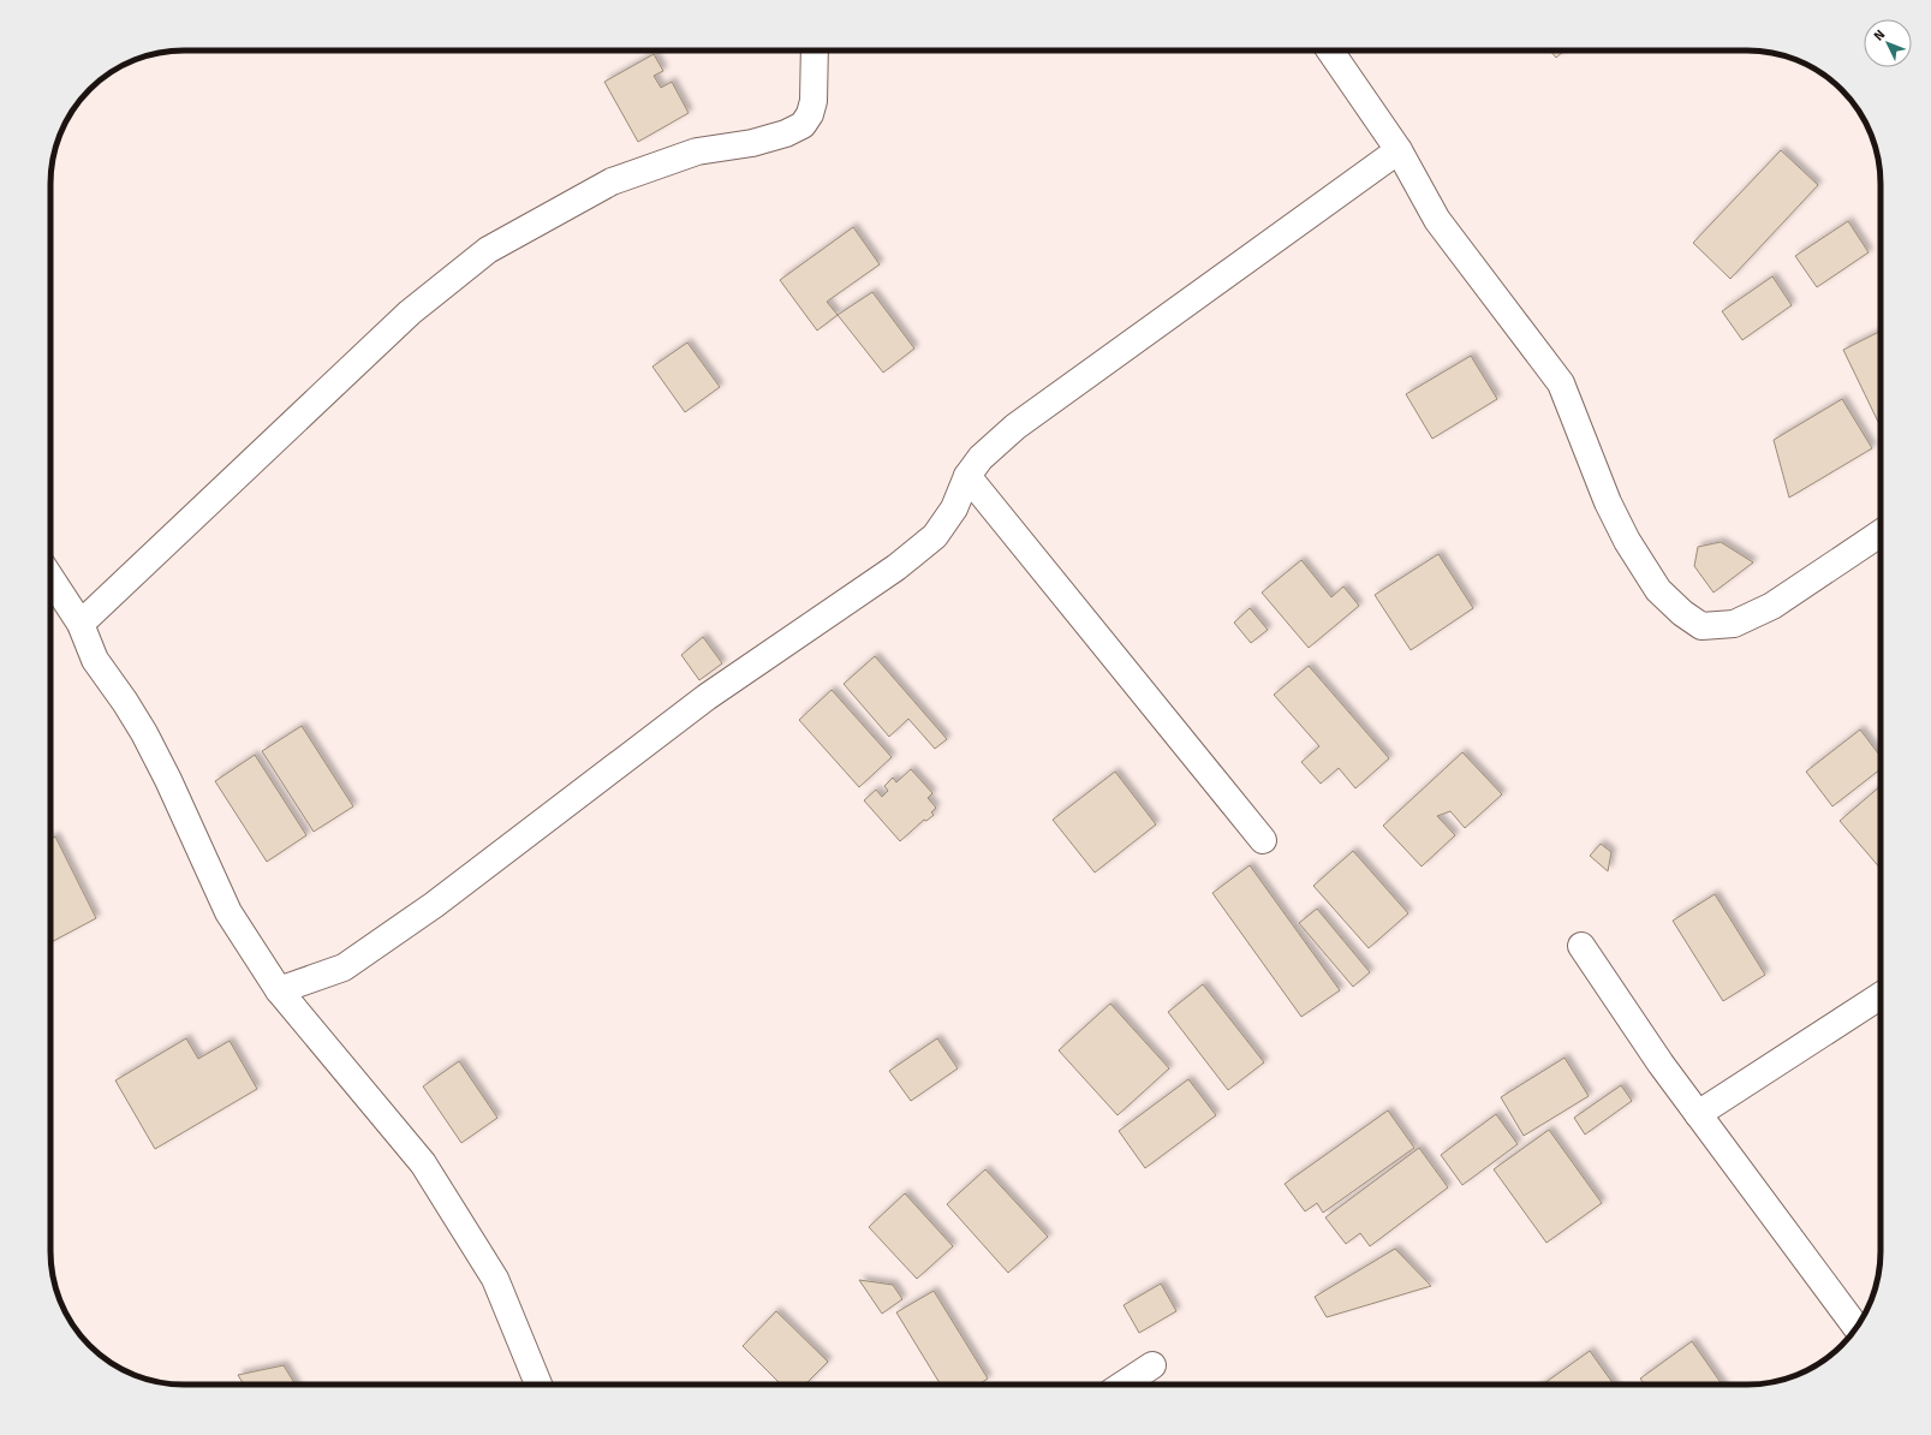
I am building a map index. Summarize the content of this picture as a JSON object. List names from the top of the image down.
{
  "north": "top left"
}
